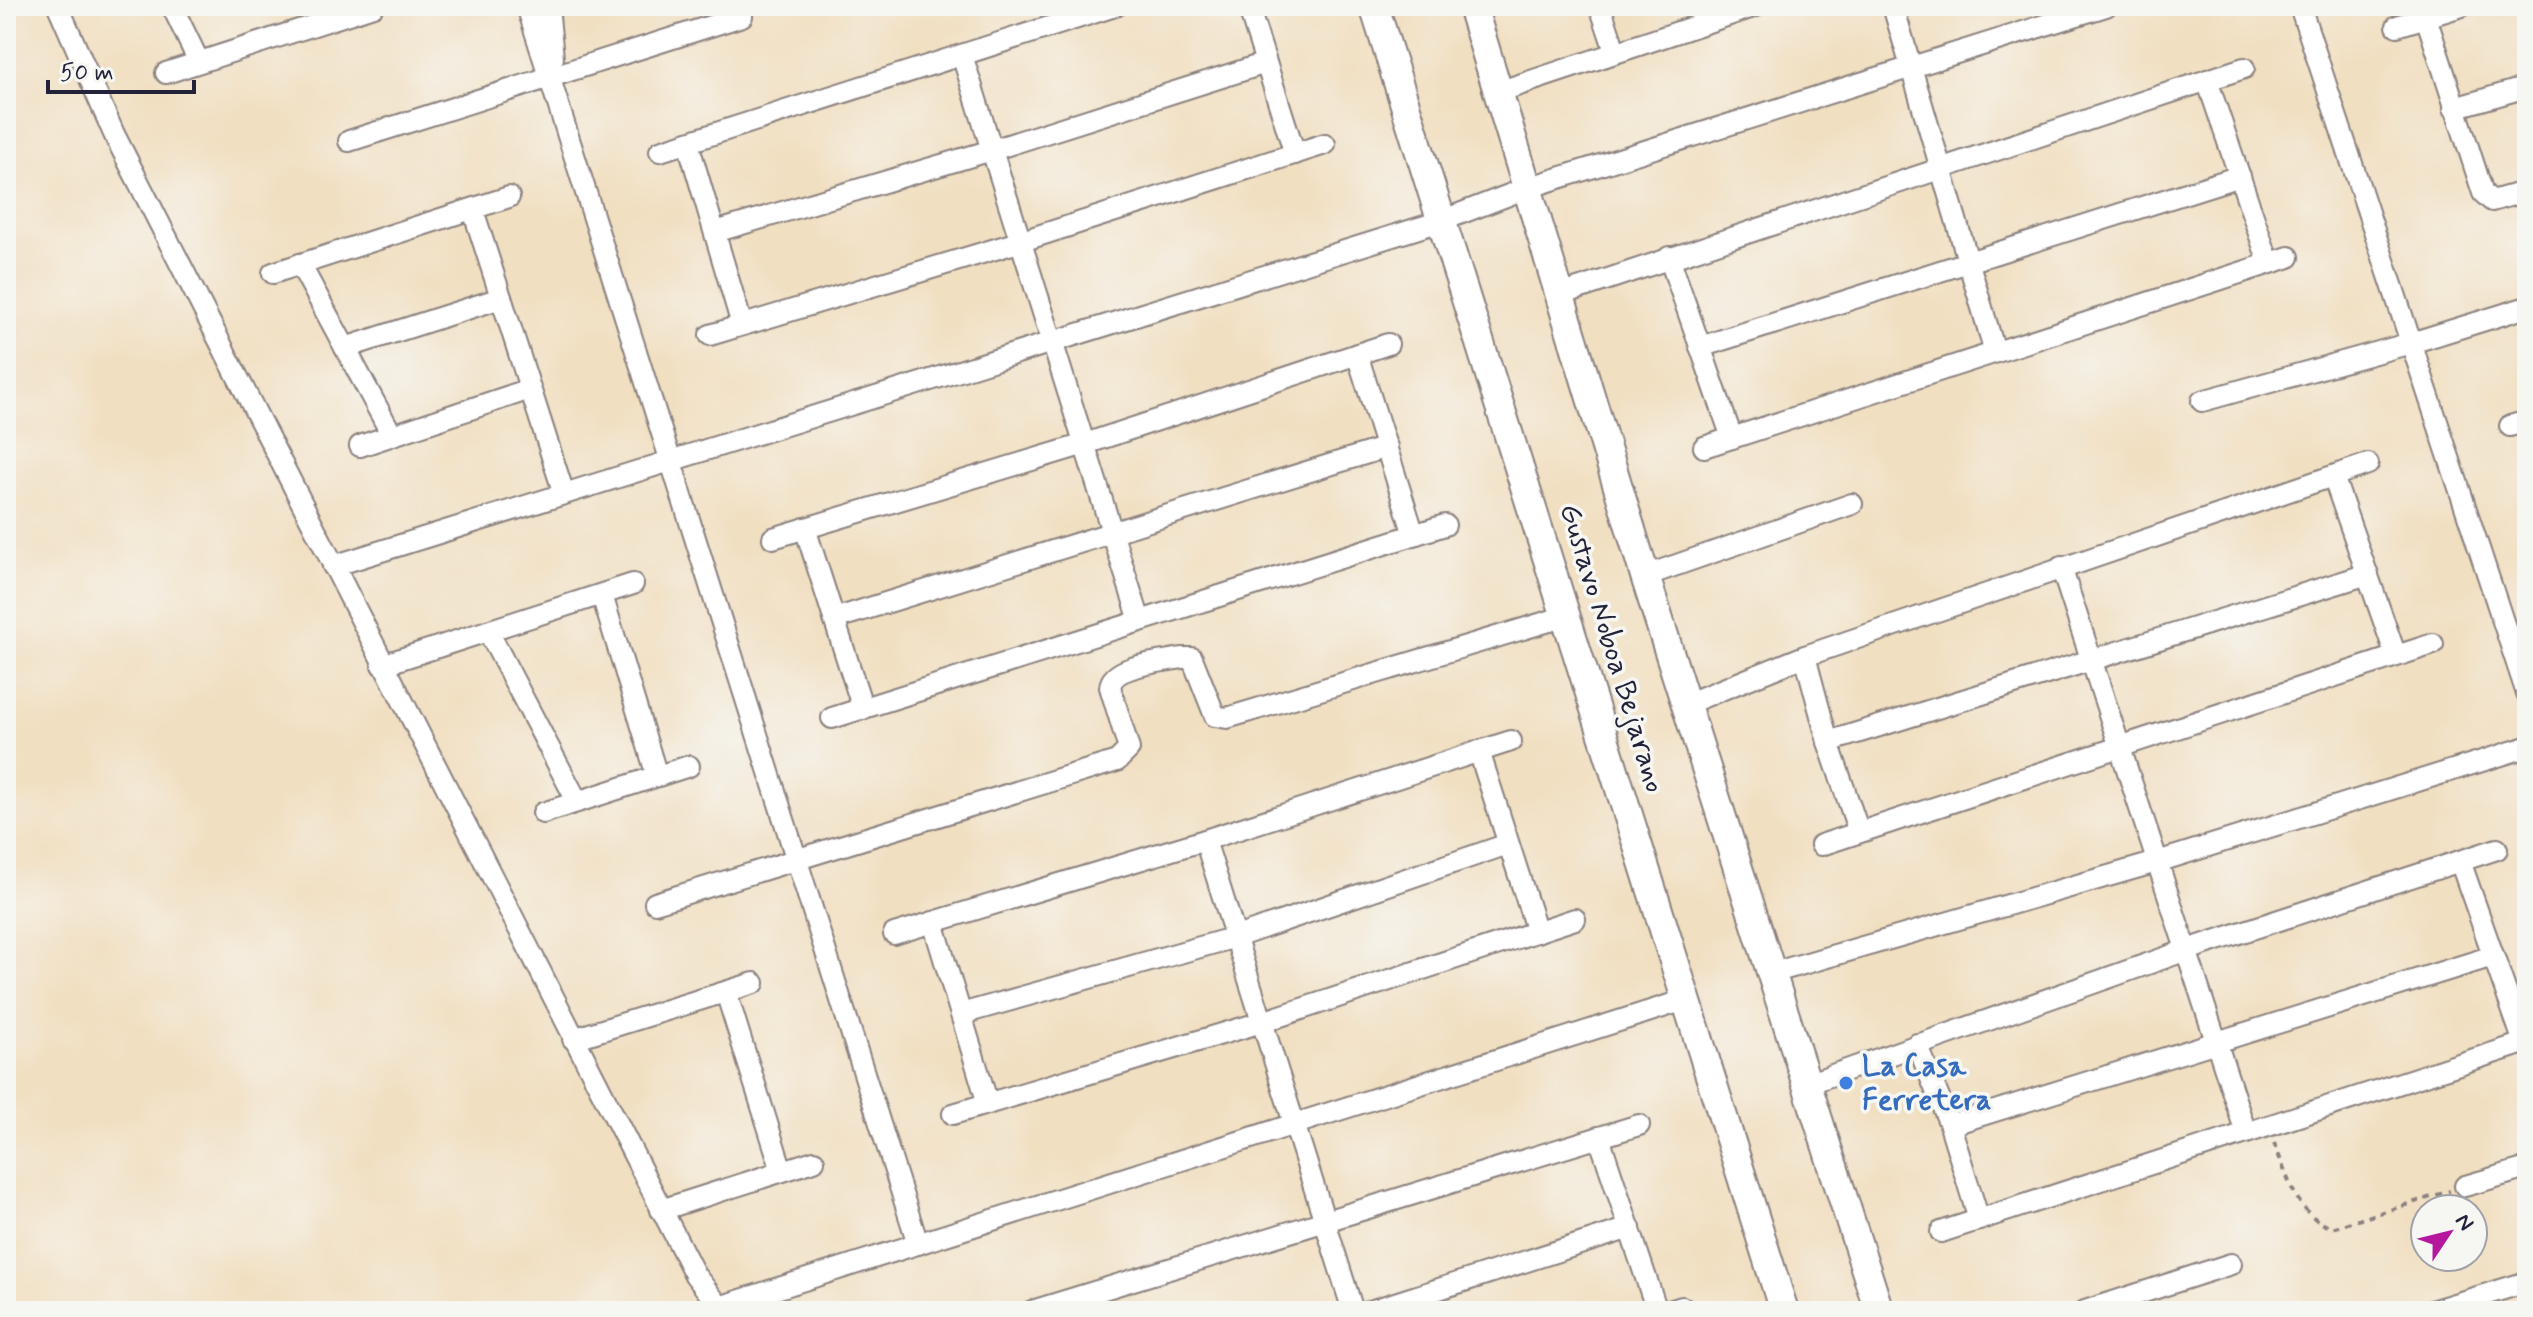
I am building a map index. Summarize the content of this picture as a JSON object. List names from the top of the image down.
{
  "streets": {
    "street": ["Gustavo Noboa Bejarano"]
  },
  "places": ["La Casa Ferretera"],
  "scale_bar": "50 m",
  "north": "top right"
}
